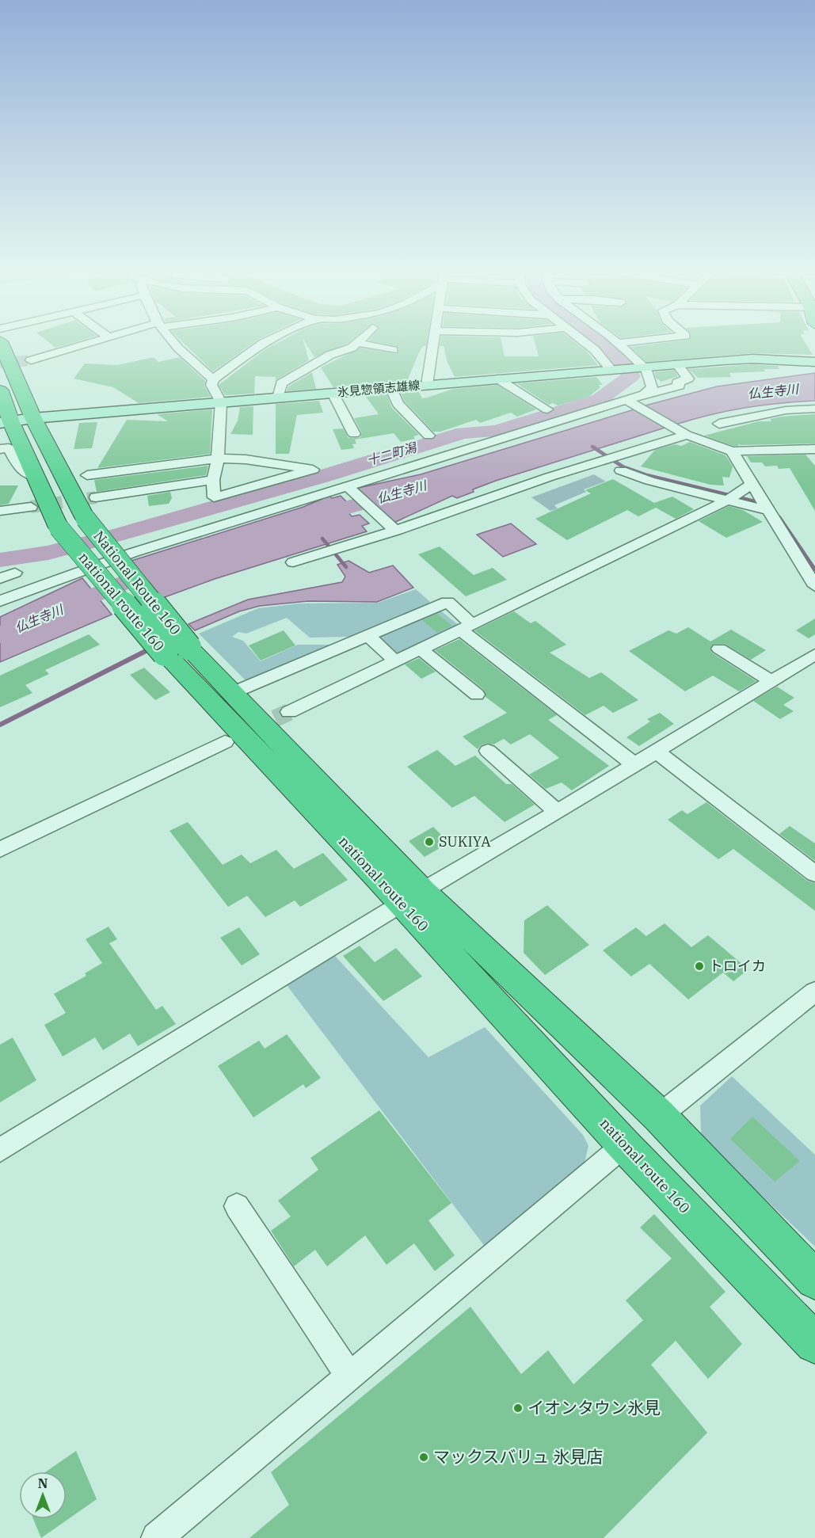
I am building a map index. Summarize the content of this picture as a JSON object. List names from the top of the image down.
{
  "streets": {
    "highway": ["National Route 160", "national route 160"],
    "main road": ["氷見惣領志雄線"]
  },
  "crossings": [
    ["氷見惣領志雄線", "national route 160"],
    ["National Route 160", "national route 160"]
  ],
  "water": ["仏生寺川", "十二町潟"],
  "places": [
    "SUKIYA",
    "トロイカ",
    "イオンタウン氷見",
    "マックスバリュ 氷見店"
  ],
  "north": "top"
}
